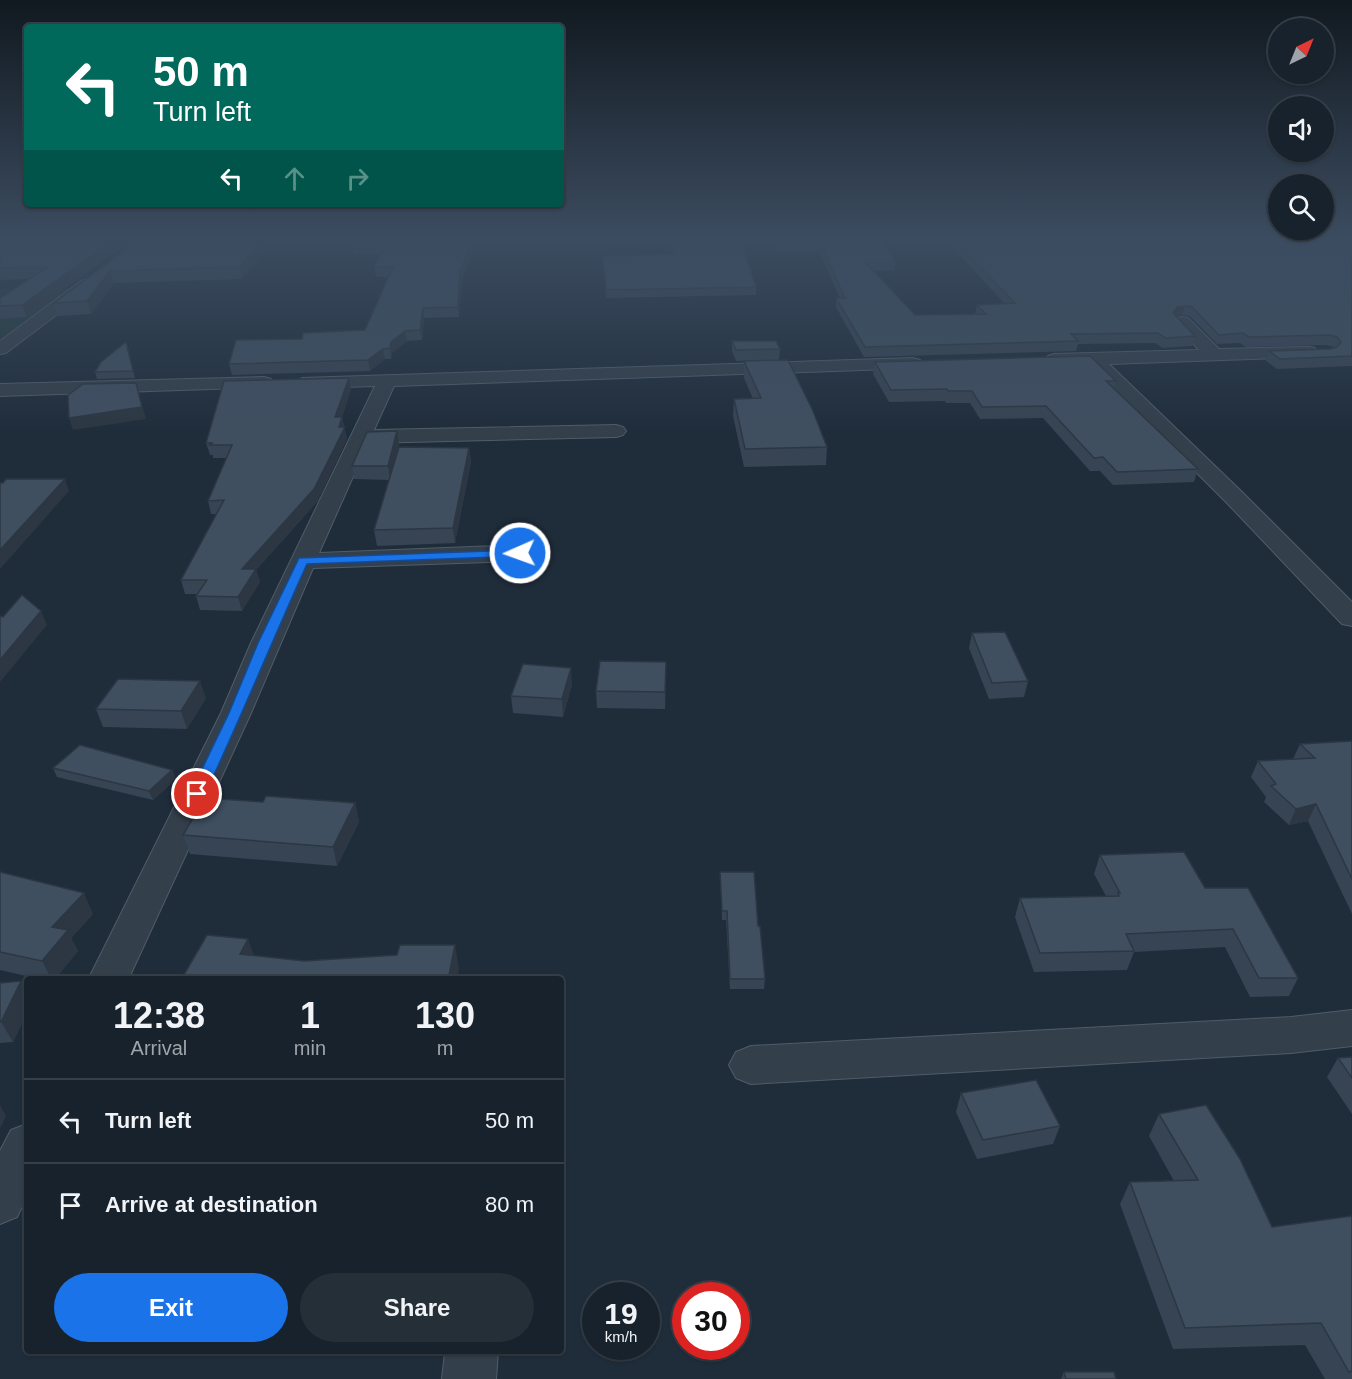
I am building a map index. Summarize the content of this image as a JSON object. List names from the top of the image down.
{
  "north": "top right",
  "page": {
    "turn": ["50 m", "Turn left"],
    "eta": [
      "12:38",
      "Arrival",
      "1",
      "min",
      "130",
      "m"
    ],
    "list": [
      {
        "name": "Turn left",
        "value": "50 m"
      },
      {
        "name": "Arrive at destination",
        "value": "80 m"
      }
    ],
    "buttons": ["Exit", "Share"],
    "speed": "19 km/h",
    "limit": "30"
  }
}
